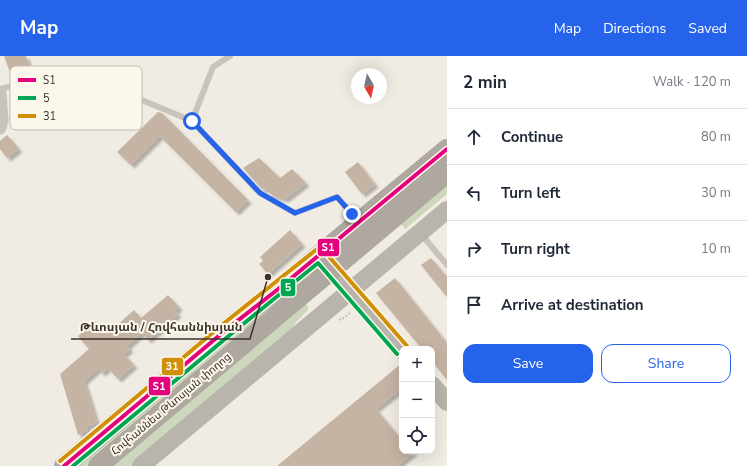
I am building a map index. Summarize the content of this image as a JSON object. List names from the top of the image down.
{
  "streets": {
    "main road": ["Հովհաննես Թևոսյան փողոց"]
  },
  "places": ["Թևոսյան / Հովհաննիսյան"],
  "lines": ["transit line Տ1", "transit line 31", "transit line 5"],
  "legend": ["Տ1", "5", "31"],
  "north": "bottom",
  "page": {
    "header": "Map",
    "nav": ["Map", "Directions", "Saved"],
    "heading": ["2 min", "Walk · 120 m"],
    "list": [
      ["Continue", "80 m"],
      ["Turn left", "30 m"],
      ["Turn right", "10 m"],
      "Arrive at destination"
    ],
    "buttons": ["Save", "Share"],
    "map_buttons": ["+", "−"]
  }
}
